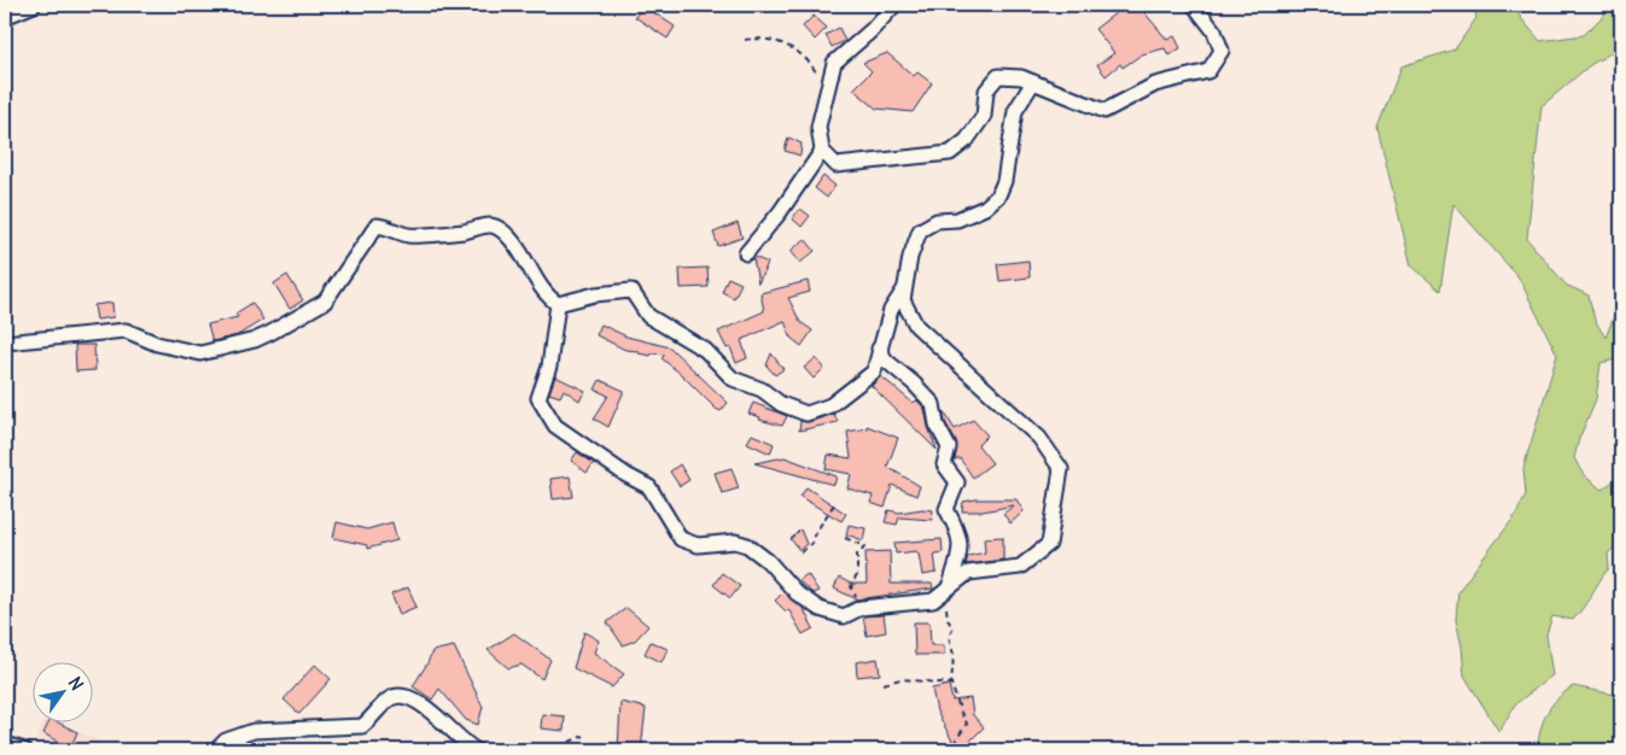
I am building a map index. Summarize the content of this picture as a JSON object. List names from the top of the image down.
{
  "north": "top right"
}
